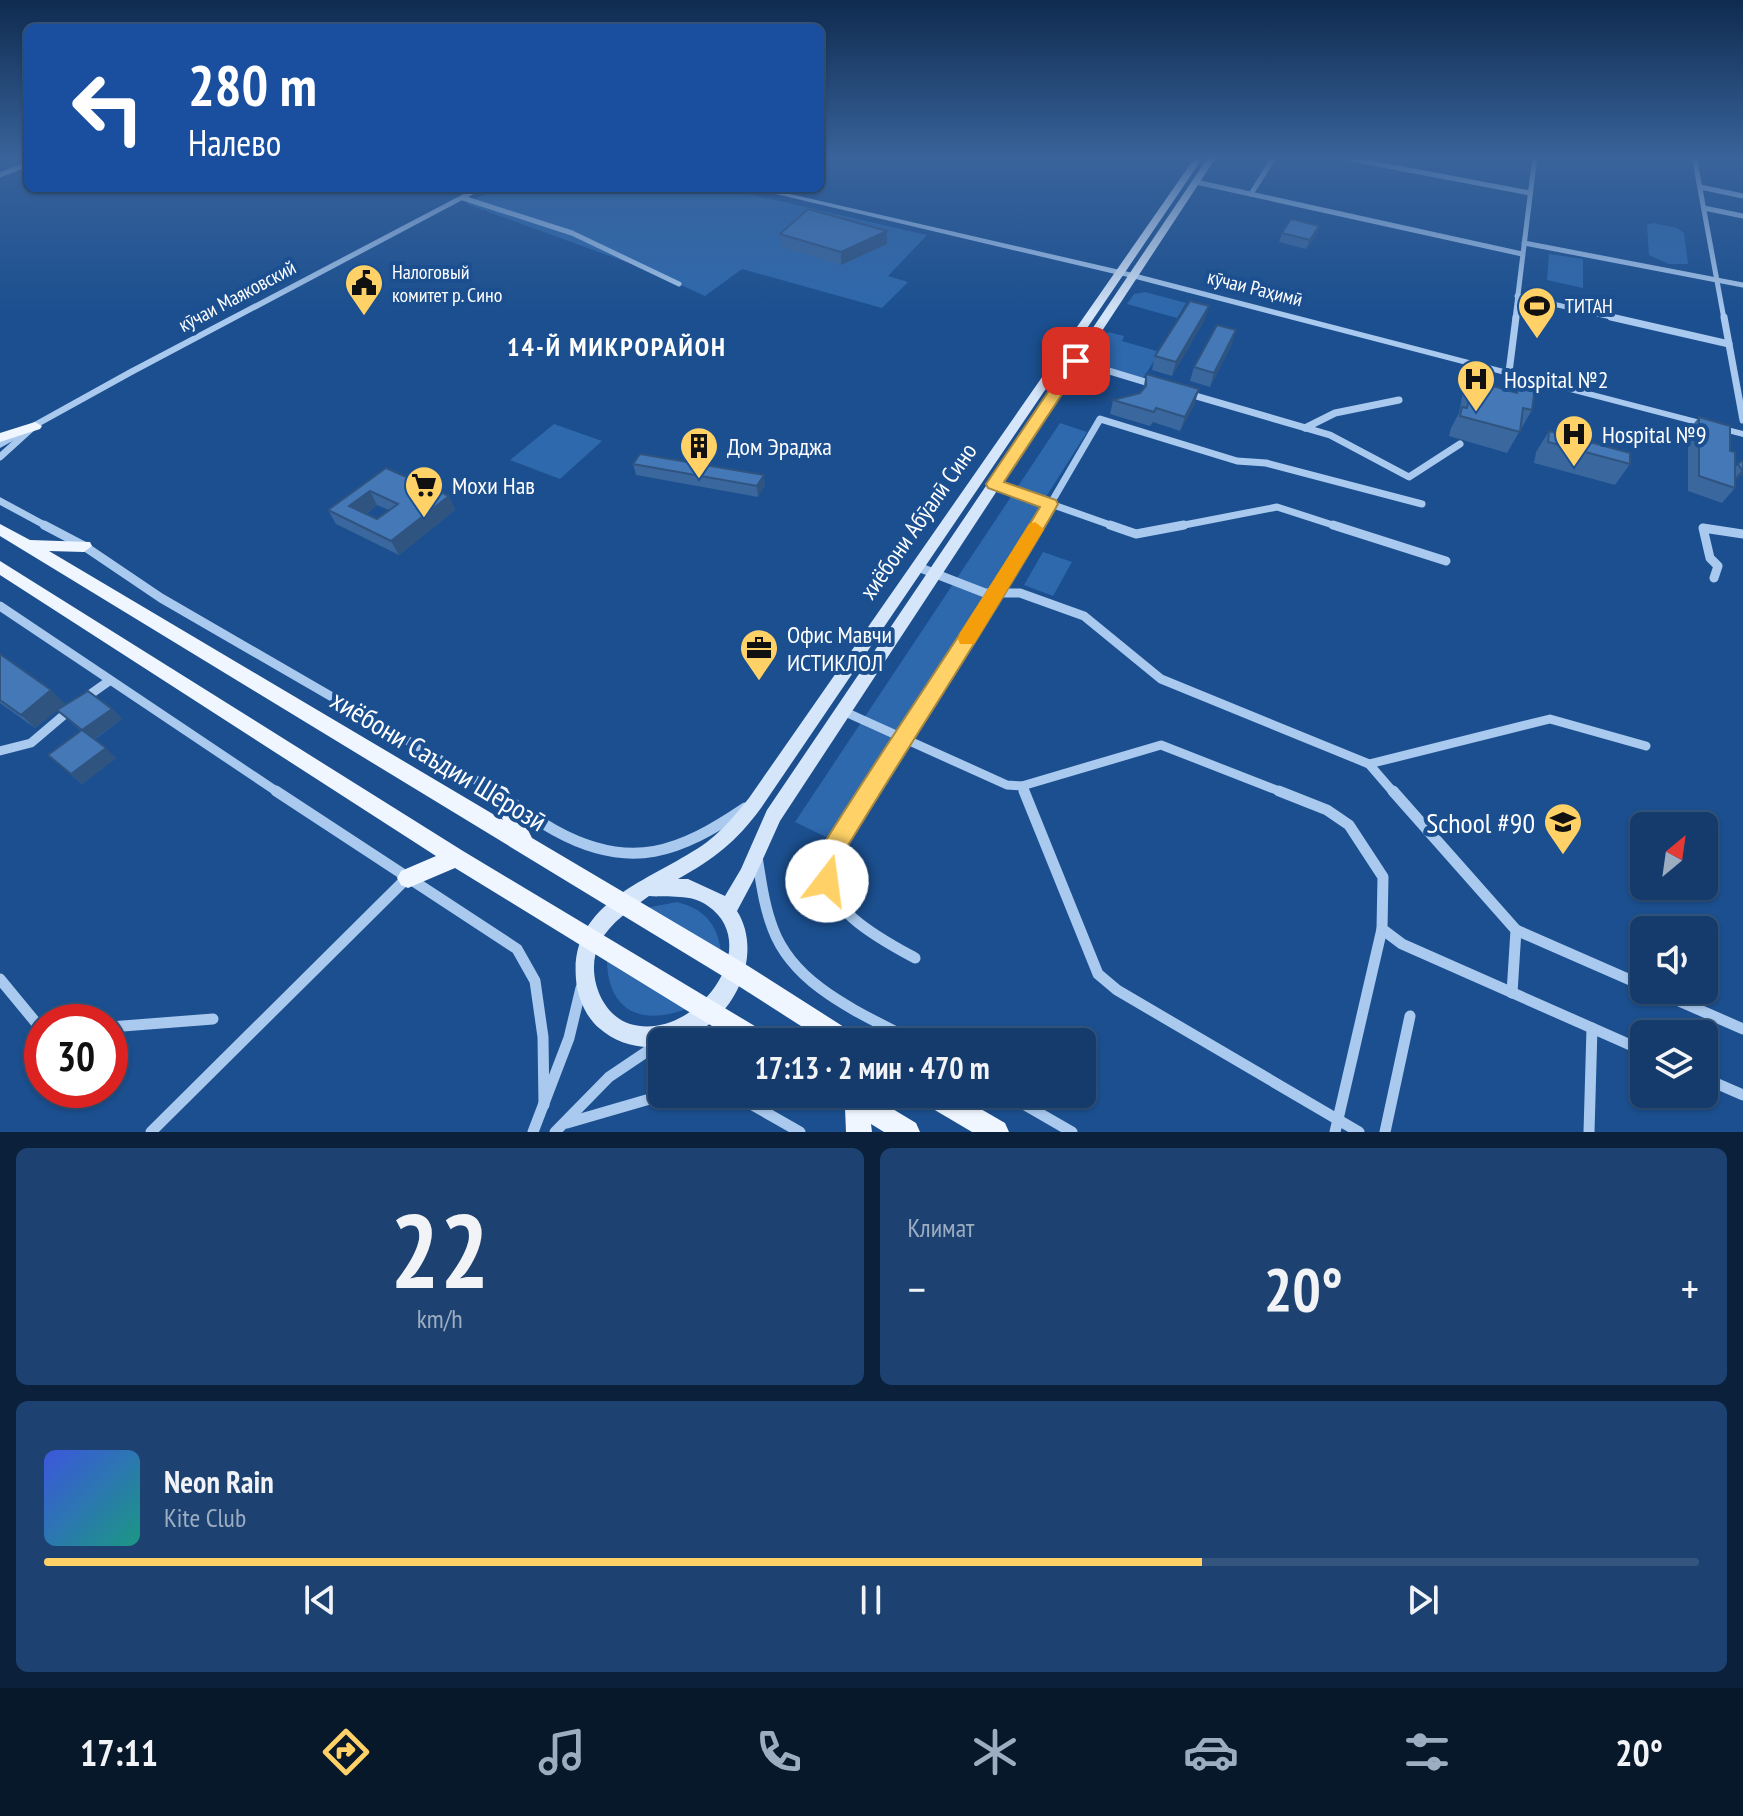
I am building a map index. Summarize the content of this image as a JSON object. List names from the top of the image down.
{
  "streets": {
    "main road": ["хиёбони Абӯалӣ Сино", "хиёбони Саъдии Шерозӣ"],
    "street": ["кӯчаи Раҳимӣ", "кӯчаи Маяковский"]
  },
  "crossings": [
    ["кӯчаи Раҳимӣ", "хиёбони Абӯалӣ Сино"],
    ["хиёбони Абӯалӣ Сино", "хиёбони Саъдии Шерозӣ"]
  ],
  "districts": ["14-Й МИКРОРАЙОН"],
  "places": {
    "public building": ["Налоговый комитет р. Сино"],
    "sports": ["ТИТАН"],
    "hospital": ["Hospital №2", "Hospital №9"],
    "building": ["Дом Эраджа"],
    "supermarket": ["Мохи Нав"],
    "office": ["Офис Мавчи ИСТИКЛОЛ"],
    "school or university": ["School #90"]
  },
  "north": "top right",
  "page": {
    "turn": ["280 m", "Налево"],
    "limit": "30",
    "trip": "17:13 · 2 мин · 470 m",
    "tile": [
      ["22", "km/h"],
      "Климат"
    ],
    "heat": ["−", "20°", "+"],
    "song": ["Neon Rain", "Kite Club"],
    "tabs": ["17:11", "20°"]
  }
}
